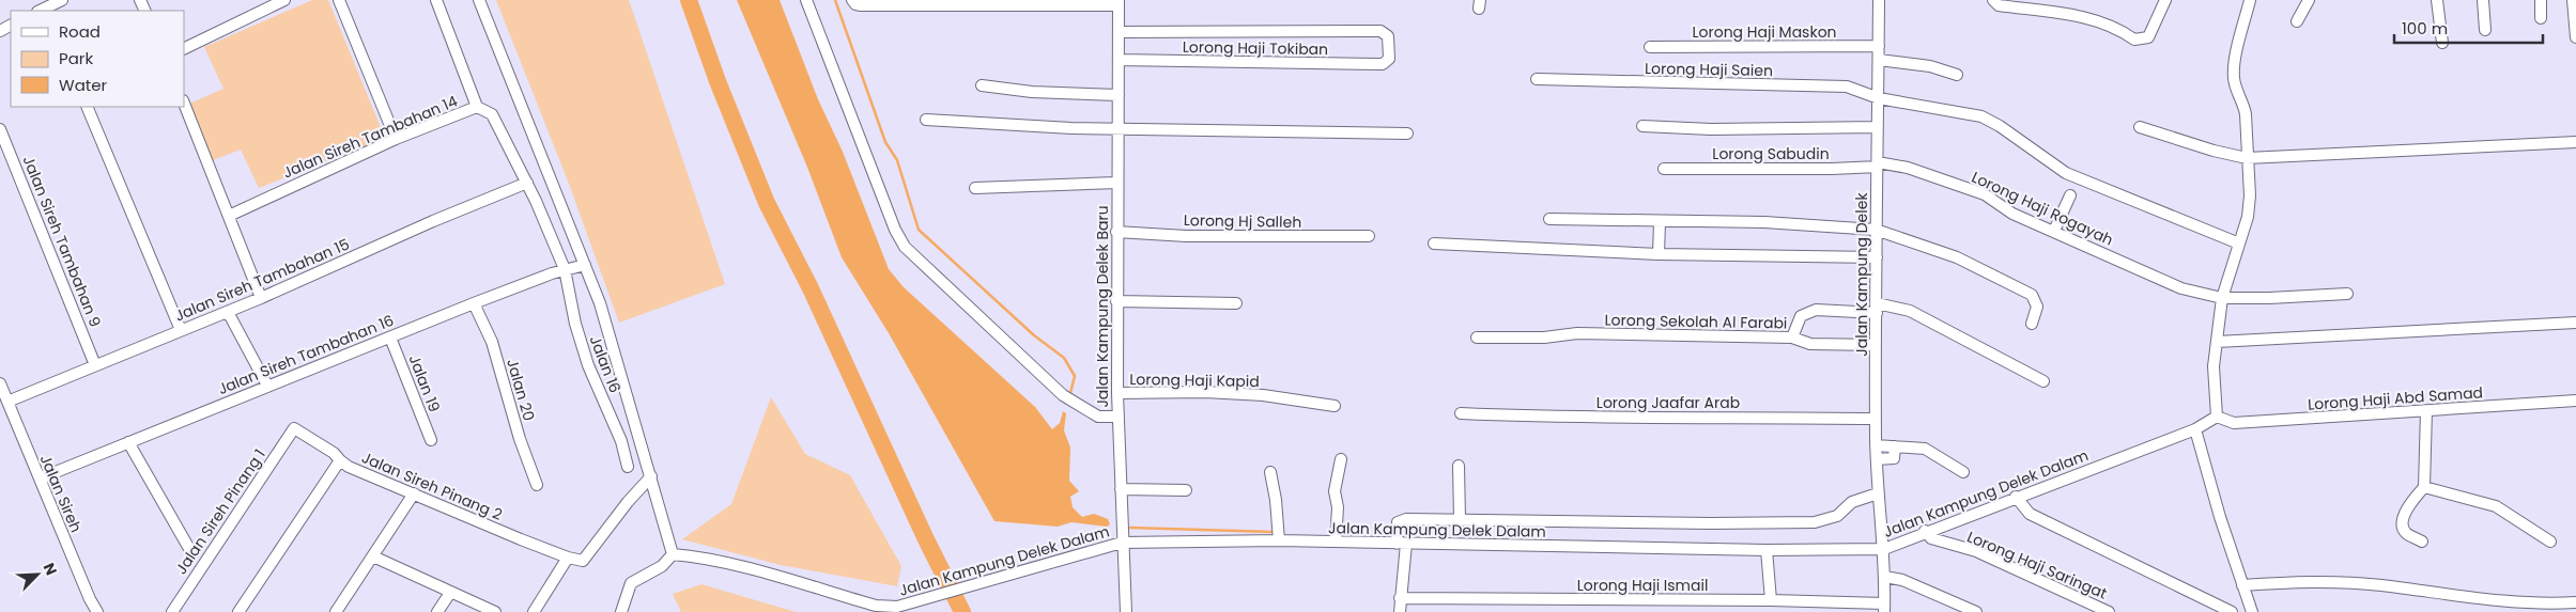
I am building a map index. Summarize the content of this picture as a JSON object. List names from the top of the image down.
{
  "streets": {
    "street": [
      "Lorong Haji Maskon",
      "Lorong Haji Tokiban",
      "Lorong Haji Saien",
      "Jalan Sireh Tambahan 14",
      "Lorong Sabudin",
      "Lorong Haji Rogayah",
      "Lorong Hj Salleh",
      "Jalan Sireh Tambahan 9",
      "Jalan Kampung Delek",
      "Jalan Sireh Tambahan 15",
      "Jalan Kampung Delek Baru",
      "Lorong Sekolah Al Farabi",
      "Jalan Sireh Tambahan 16",
      "Jalan 16",
      "Lorong Haji Kapid",
      "Jalan 19",
      "Jalan 20",
      "Lorong Haji Abd Samad",
      "Lorong Jaafar Arab",
      "Jalan Sireh Pinang 2",
      "Jalan Sireh",
      "Jalan Kampung Delek Dalam",
      "Jalan Sireh Pinang 1",
      "Lorong Haji Saringat",
      "Lorong Haji Ismail"
    ]
  },
  "crossings": [
    ["Lorong Haji Maskon", "Jalan Kampung Delek"],
    ["Lorong Haji Tokiban", "Jalan Kampung Delek Baru"],
    ["Lorong Haji Saien", "Jalan Kampung Delek"],
    ["Jalan Sireh Tambahan 14", "Jalan 16"],
    ["Lorong Sabudin", "Lorong Haji Rogayah"],
    ["Lorong Sabudin", "Jalan Kampung Delek"],
    ["Lorong Haji Rogayah", "Jalan Kampung Delek"],
    ["Lorong Hj Salleh", "Jalan Kampung Delek Baru"],
    ["Jalan Sireh Tambahan 9", "Jalan Sireh Tambahan 15"],
    ["Jalan Kampung Delek", "Lorong Sekolah Al Farabi"],
    ["Jalan Kampung Delek", "Lorong Jaafar Arab"],
    ["Jalan Kampung Delek", "Jalan Kampung Delek Dalam"],
    ["Jalan Kampung Delek", "Lorong Haji Ismail"],
    ["Jalan Sireh Tambahan 15", "Jalan 16"],
    ["Jalan Sireh Tambahan 15", "Jalan Sireh"],
    ["Jalan Kampung Delek Baru", "Lorong Haji Kapid"],
    ["Jalan Kampung Delek Baru", "Jalan Kampung Delek Dalam"],
    ["Jalan Sireh Tambahan 16", "Jalan 16"],
    ["Jalan Sireh Tambahan 16", "Jalan 19"],
    ["Jalan Sireh Tambahan 16", "Jalan 20"],
    ["Jalan Sireh Tambahan 16", "Jalan Sireh"],
    ["Lorong Haji Abd Samad", "Jalan Kampung Delek Dalam"],
    ["Jalan Sireh Pinang 2", "Jalan Sireh Pinang 1"],
    ["Jalan Kampung Delek Dalam", "Lorong Haji Saringat"]
  ],
  "legend": ["Road", "Park", "Water"],
  "scale_bar": "100 m",
  "north": "top right"
}
